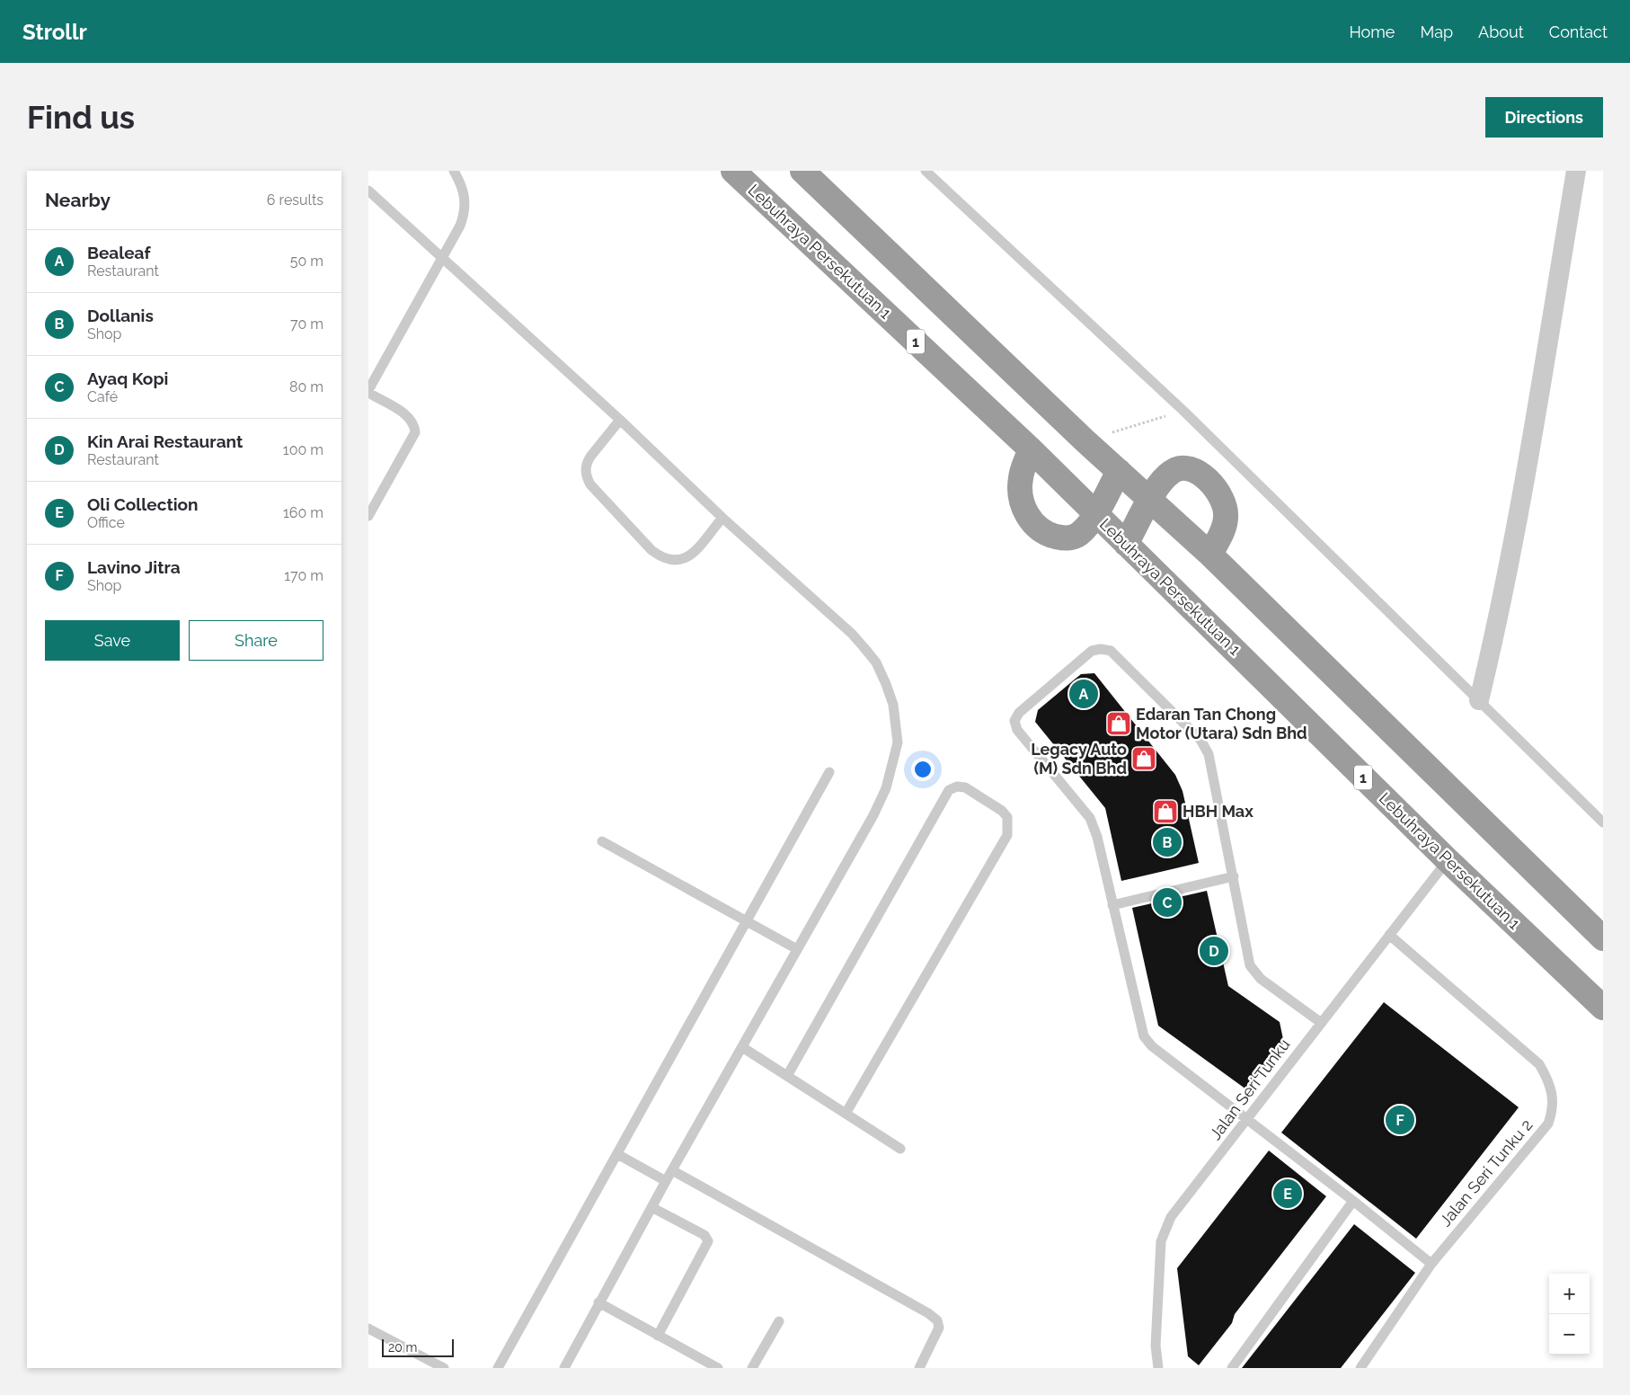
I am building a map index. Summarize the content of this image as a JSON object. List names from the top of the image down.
{
  "streets": {
    "highway": ["Lebuhraya Persekutuan 1", "1"],
    "lane": ["Jalan Seri Tunku", "Jalan Seri Tunku 2"]
  },
  "crossings": [
    ["Lebuhraya Persekutuan 1", "Jalan Seri Tunku"],
    ["Jalan Seri Tunku", "Jalan Seri Tunku 2"]
  ],
  "places": {
    "shop": ["Edaran Tan Chong Motor (Utara) Sdn Bhd", "Legacy Auto (M) Sdn Bhd", "HBH Max"]
  },
  "scale_bar": "20 m",
  "page": {
    "header": "Strollr",
    "nav": [
      "Home",
      "Map",
      "About",
      "Contact"
    ],
    "buttons": [
      "Directions",
      ["Save", "Share"]
    ],
    "title": "Find us",
    "heading": ["Nearby", "6 results"],
    "list": [
      {
        "mark": "A",
        "name": "Bealeaf",
        "note": "Restaurant",
        "value": "50 m"
      },
      {
        "mark": "B",
        "name": "Dollanis",
        "note": "Shop",
        "value": "70 m"
      },
      {
        "mark": "C",
        "name": "Ayaq Kopi",
        "note": "Café",
        "value": "80 m"
      },
      {
        "mark": "D",
        "name": "Kin Arai Restaurant",
        "note": "Restaurant",
        "value": "100 m"
      },
      {
        "mark": "E",
        "name": "Oli Collection",
        "note": "Office",
        "value": "160 m"
      },
      {
        "mark": "F",
        "name": "Lavino Jitra",
        "note": "Shop",
        "value": "170 m"
      }
    ],
    "pins": [
      "A",
      "B",
      "C",
      "D",
      "F",
      "E"
    ],
    "map_buttons": ["+", "−"],
    "scale": "20 m"
  }
}
